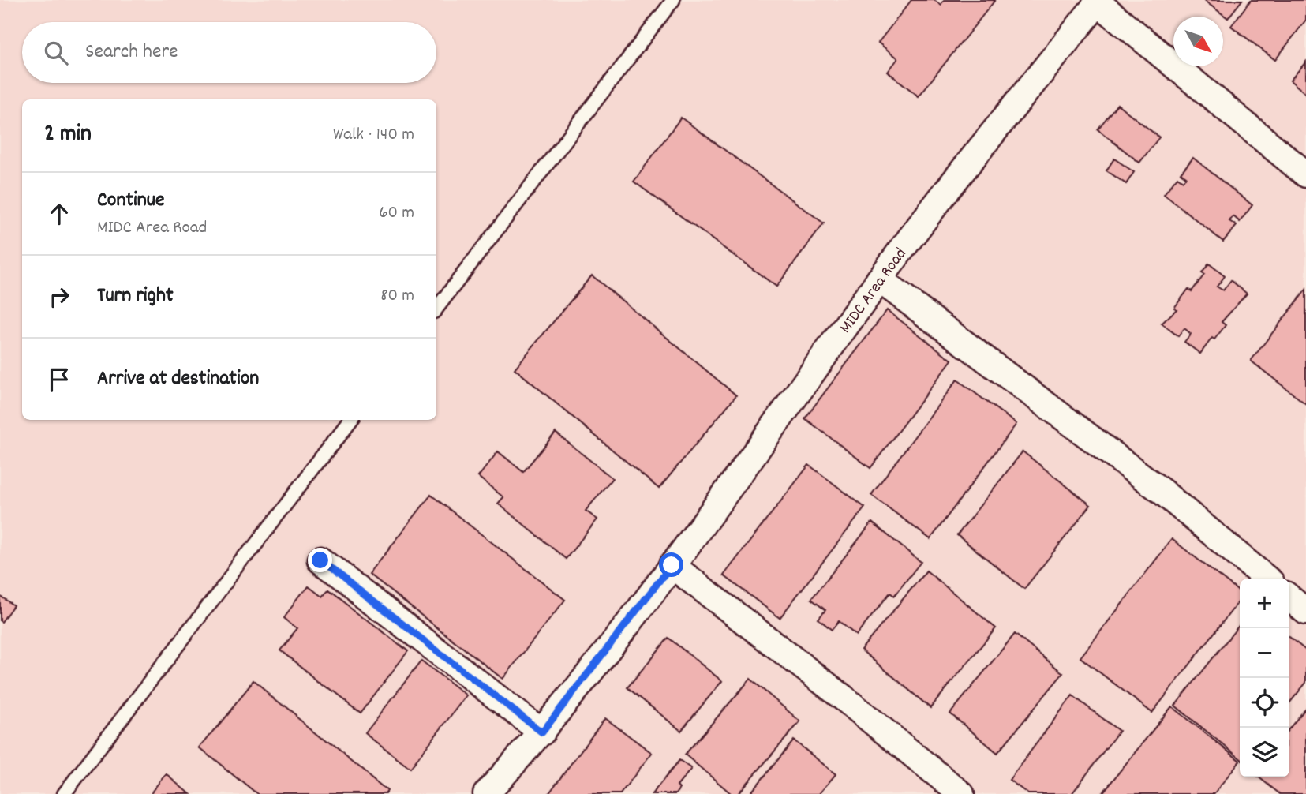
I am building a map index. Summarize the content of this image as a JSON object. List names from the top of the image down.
{
  "streets": {
    "street": ["MIDC Area Road"]
  },
  "north": "bottom right",
  "page": {
    "search": "Search here",
    "heading": ["2 min", "Walk · 140 m"],
    "list": [
      ["Continue", "MIDC Area Road", "60 m"],
      ["Turn right", "80 m"],
      "Arrive at destination"
    ],
    "map_buttons": ["+", "−"]
  }
}
